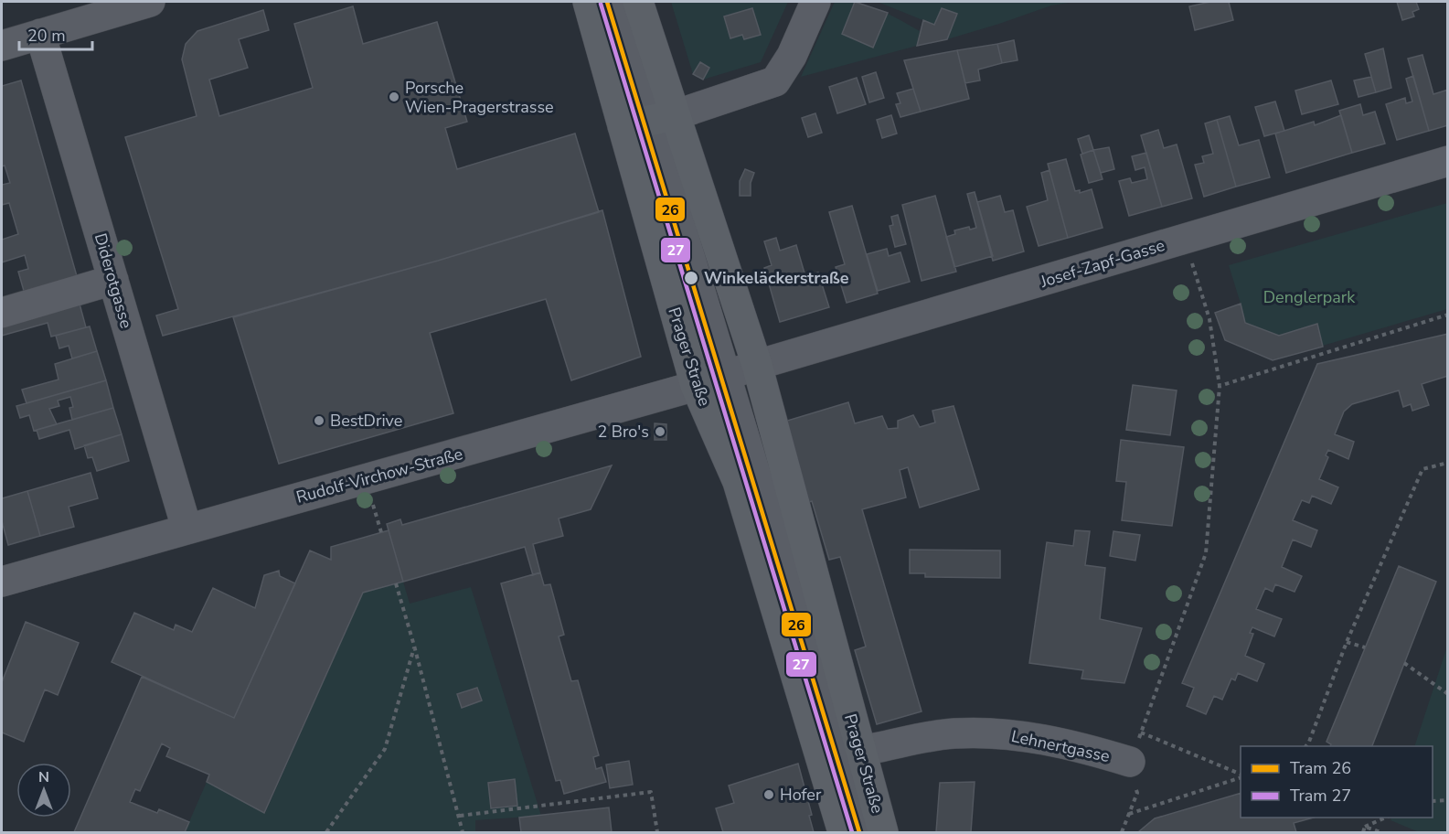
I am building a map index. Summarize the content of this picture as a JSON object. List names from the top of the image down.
{
  "streets": {
    "main road": ["Prager Straße"],
    "street": [
      "Josef-Zapf-Gasse",
      "Diderotgasse",
      "Rudolf-Virchow-Straße",
      "Lehnertgasse"
    ]
  },
  "crossings": [
    ["Josef-Zapf-Gasse", "Prager Straße"],
    ["Josef-Zapf-Gasse", "Rudolf-Virchow-Straße"],
    ["Diderotgasse", "Rudolf-Virchow-Straße"],
    ["Prager Straße", "Rudolf-Virchow-Straße"],
    ["Prager Straße", "Lehnertgasse"]
  ],
  "parks": ["Denglerpark"],
  "places": [
    "Porsche Wien-Pragerstrasse",
    "Winkeläckerstraße",
    "BestDrive",
    "2 Bro's",
    "Hofer"
  ],
  "lines": ["tram line 26", "tram line 27"],
  "legend": ["Tram 26", "Tram 27"],
  "scale_bar": "20 m",
  "north": "top"
}
